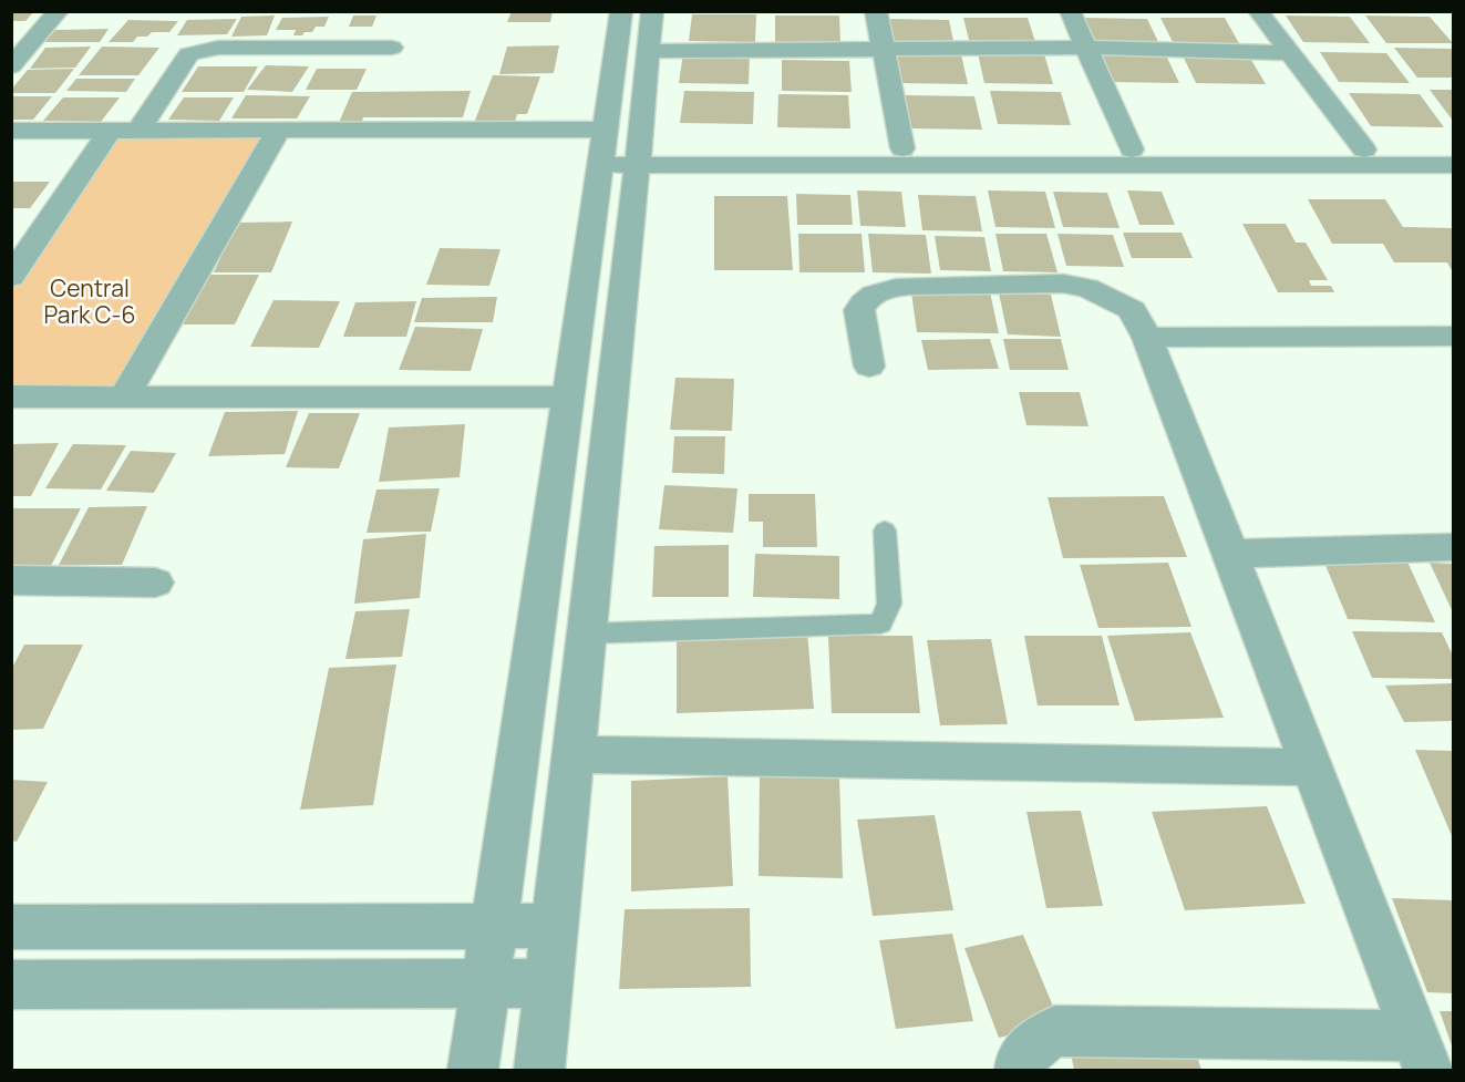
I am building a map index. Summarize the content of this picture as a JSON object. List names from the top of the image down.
{
  "parks": ["Central Park C-6"]
}
